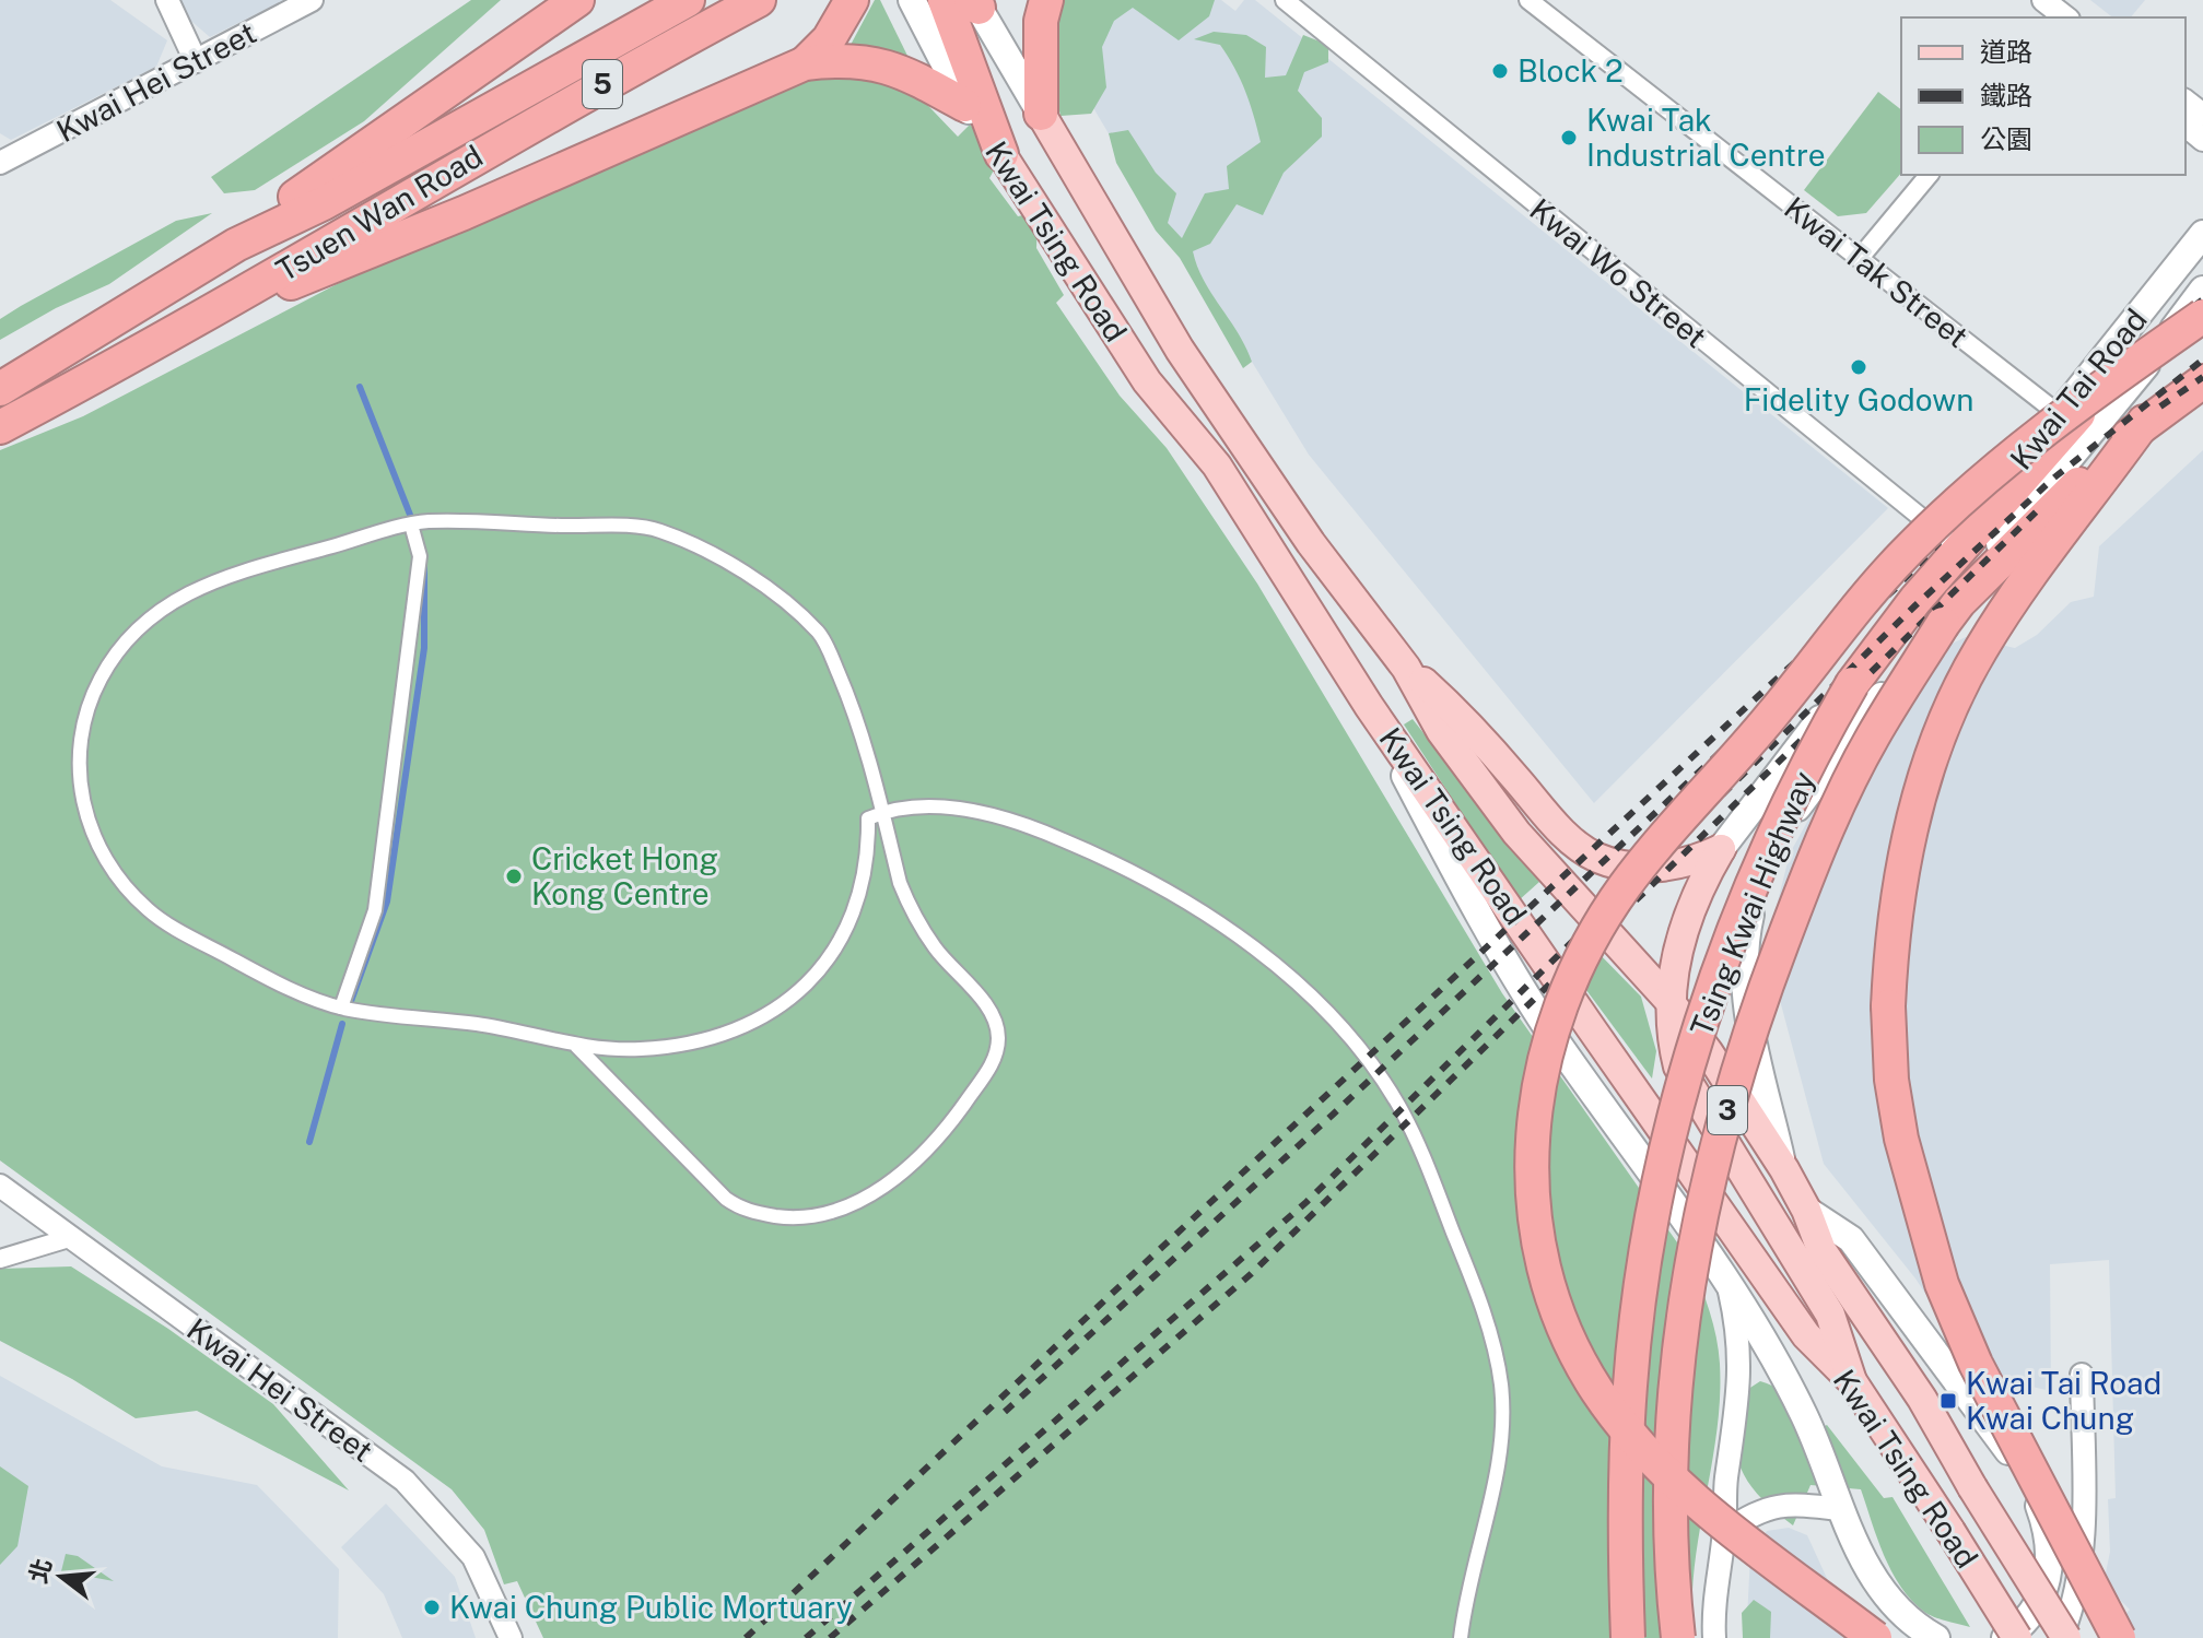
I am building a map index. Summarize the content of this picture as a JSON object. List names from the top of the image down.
{
  "streets": {
    "highway": [
      "5",
      "Tsuen Wan Road",
      "Tsing Kwai Highway",
      "3"
    ],
    "main road": ["Kwai Tsing Road", "Kwai Tai Road"],
    "street": ["Kwai Hei Street", "Kwai Tak Street", "Kwai Wo Street"]
  },
  "crossings": [
    ["Kwai Tsing Road", "Kwai Tai Road"],
    ["Kwai Tak Street", "Kwai Tai Road"],
    ["Kwai Wo Street", "Kwai Tai Road"]
  ],
  "places": {
    "other": [
      "Block 2",
      "Kwai Tak Industrial Centre",
      "Fidelity Godown",
      "Cricket Hong Kong Centre",
      "Kwai Chung Public Mortuary"
    ],
    "transit": ["Kwai Tai Road Kwai Chung"]
  },
  "legend": ["道路", "鐵路", "公園"],
  "north": "left"
}
